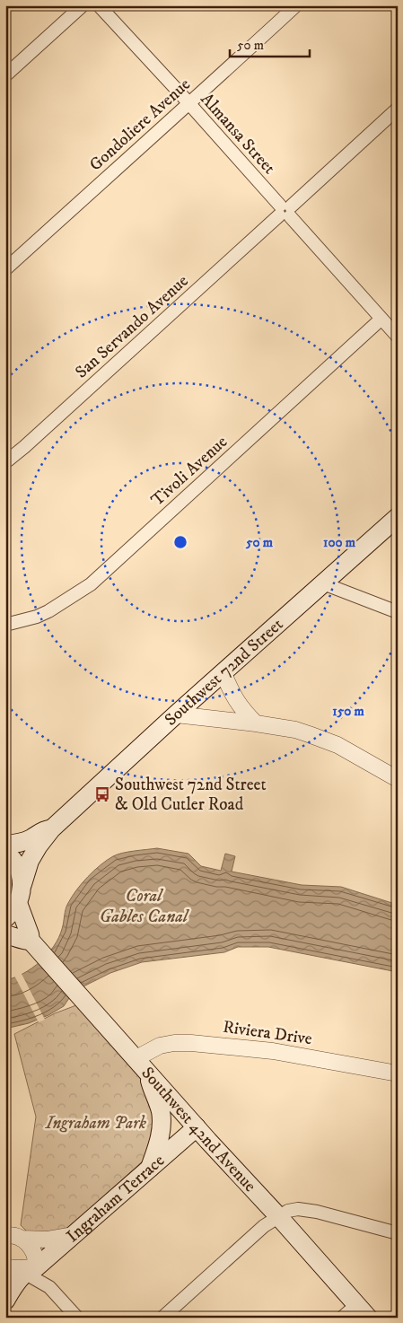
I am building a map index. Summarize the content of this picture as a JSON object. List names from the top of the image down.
{
  "streets": {
    "main road": ["Southwest 72nd Street", "Southwest 42nd Avenue", "Ingraham Terrace"],
    "street": [
      "Gondoliere Avenue",
      "Almansa Street",
      "San Servando Avenue",
      "Tivoli Avenue",
      "Riviera Drive"
    ]
  },
  "crossings": [
    ["Gondoliere Avenue", "Almansa Street"],
    ["Almansa Street", "San Servando Avenue"],
    ["Almansa Street", "Tivoli Avenue"],
    ["Southwest 72nd Street", "Southwest 42nd Avenue"],
    ["Riviera Drive", "Southwest 42nd Avenue"],
    ["Southwest 42nd Avenue", "Ingraham Terrace"]
  ],
  "water": ["Coral Gables Canal"],
  "parks": ["Ingraham Park"],
  "places": {
    "bus stop": ["Southwest 72nd Street & Old Cutler Road"]
  },
  "scale_bar": "50 m",
  "rings": ["50 m", "100 m", "150 m"]
}
